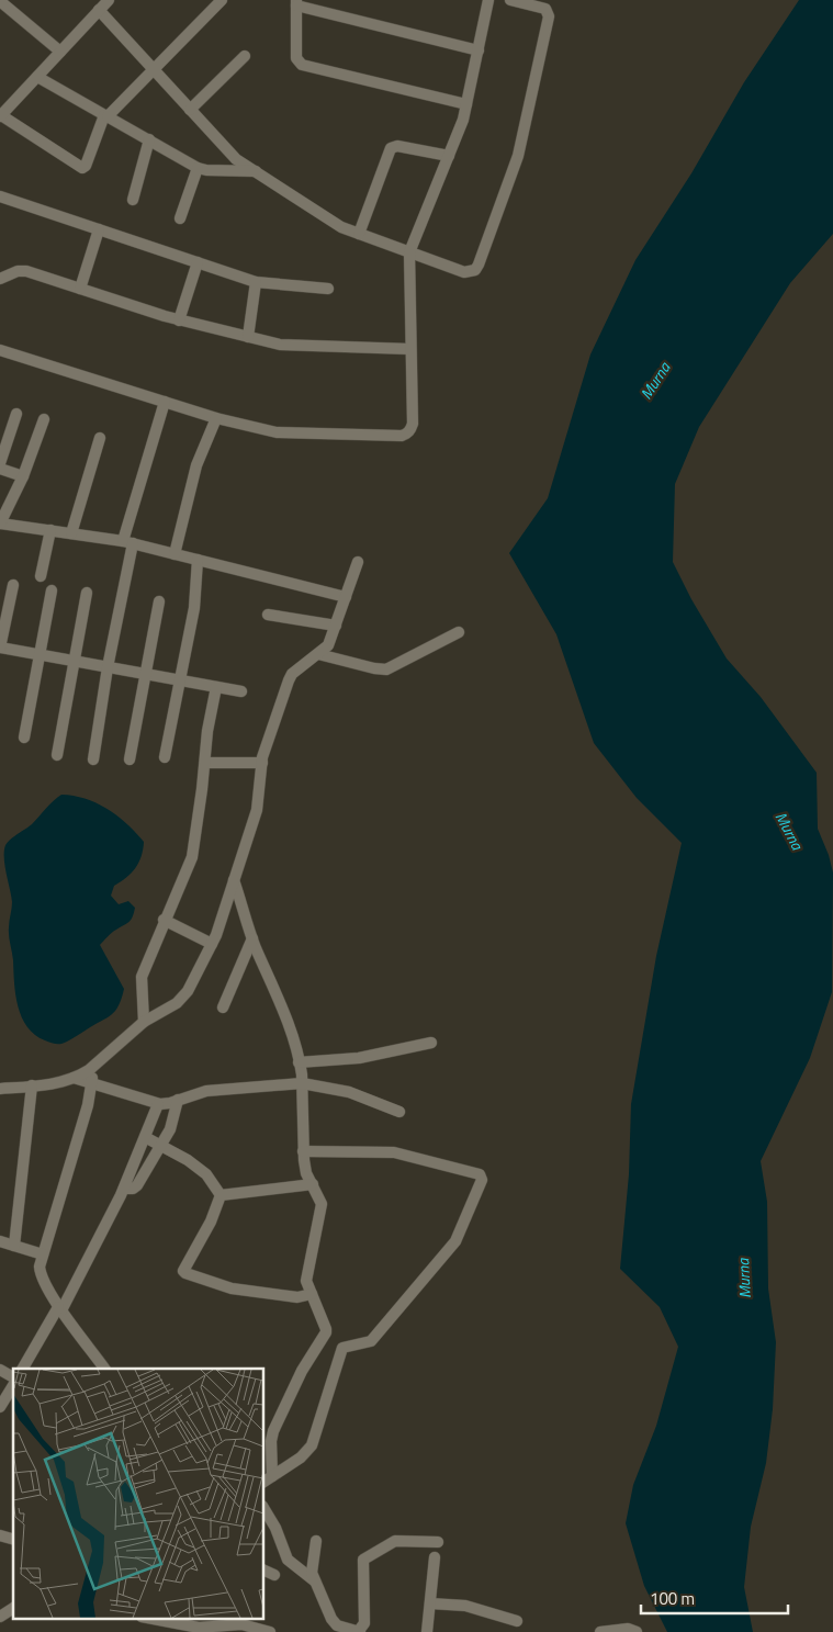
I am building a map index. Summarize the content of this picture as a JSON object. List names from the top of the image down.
{
  "water": ["Murna"],
  "scale_bar": "100 m"
}
